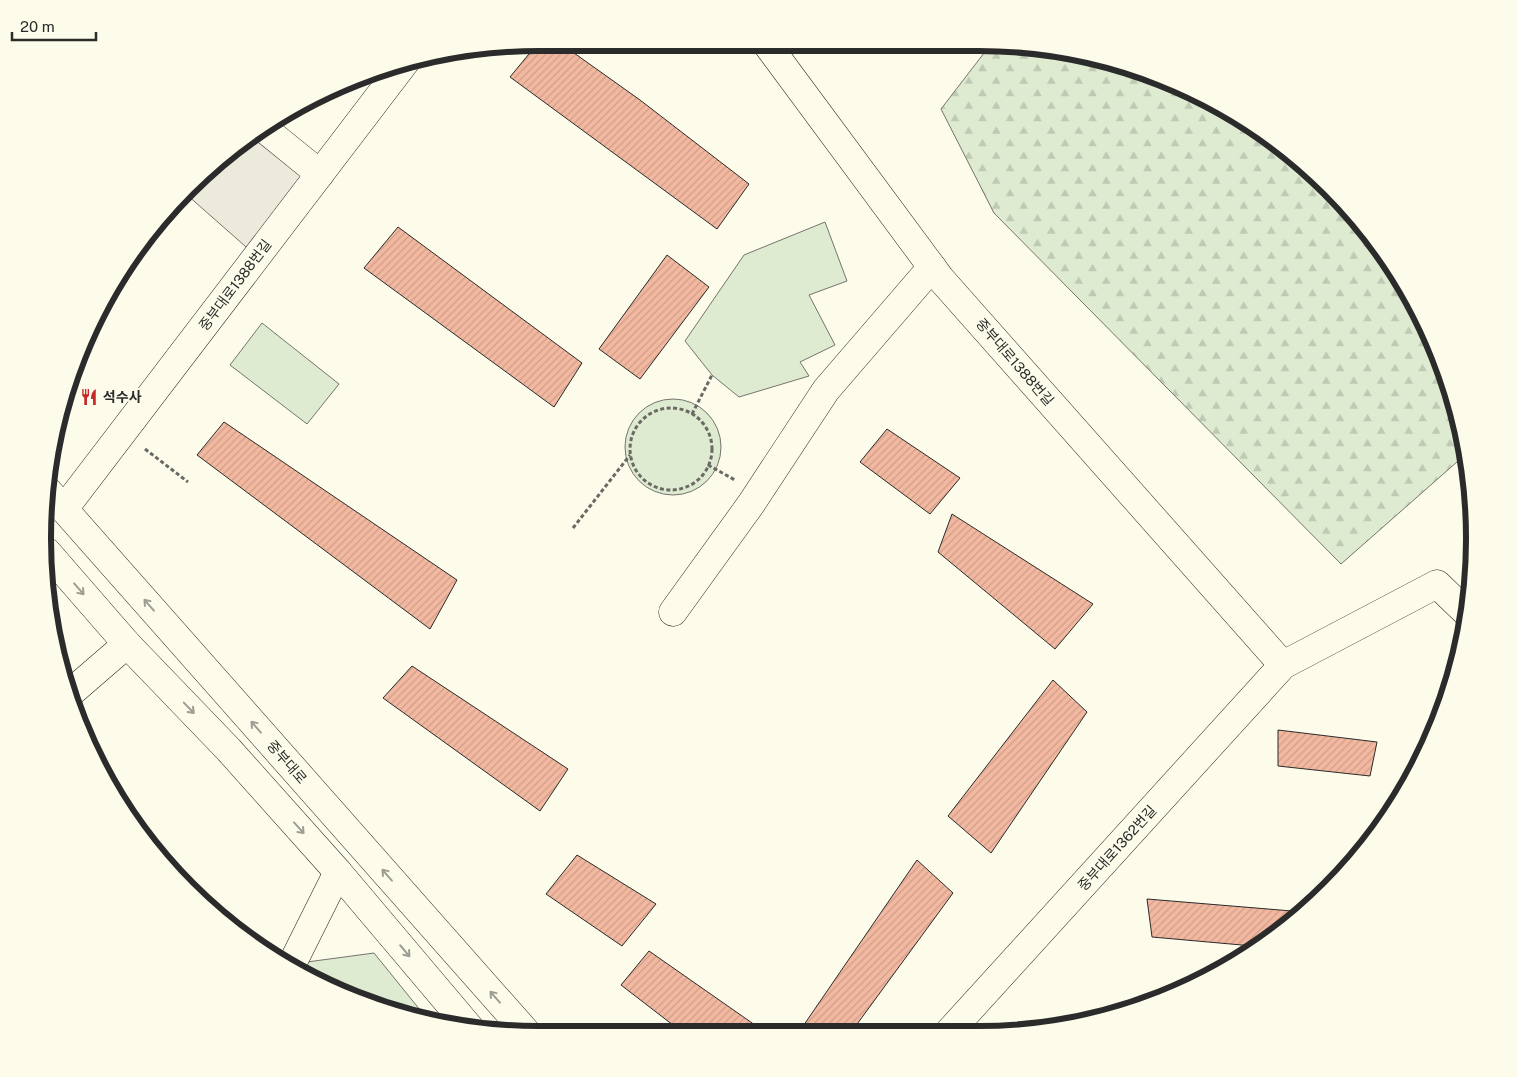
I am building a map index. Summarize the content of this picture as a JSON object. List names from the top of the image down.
{
  "streets": {
    "street": ["중부대로1388번길", "중부대로", "중부대로1362번길"]
  },
  "crossings": [
    ["중부대로1388번길", "중부대로"],
    ["중부대로1388번길", "중부대로1362번길"]
  ],
  "places": {
    "restaurant": ["석수사"]
  },
  "scale_bar": "20 m"
}
